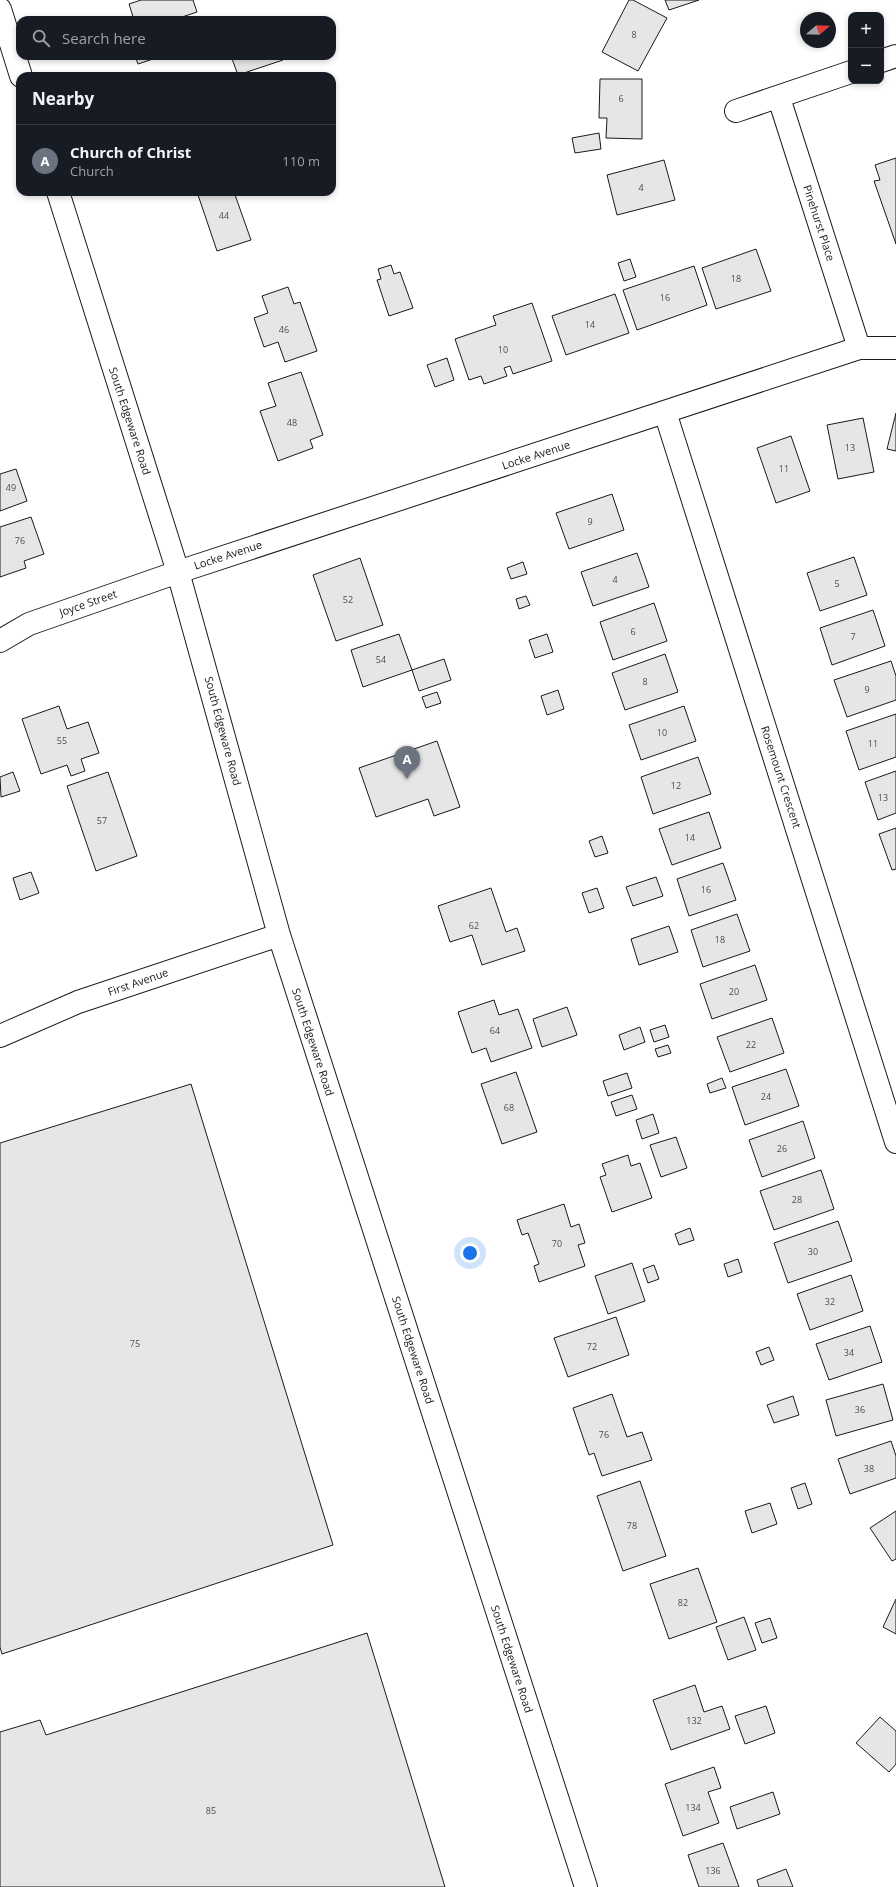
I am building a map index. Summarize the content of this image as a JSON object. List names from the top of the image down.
{
  "streets": {
    "main road": [
      "Pinehurst Place",
      "South Edgeware Road",
      "Locke Avenue",
      "Joyce Street",
      "Rosemount Crescent",
      "First Avenue"
    ]
  },
  "crossings": [
    ["Pinehurst Place", "Locke Avenue"],
    ["South Edgeware Road", "Locke Avenue"],
    ["South Edgeware Road", "Joyce Street"],
    ["South Edgeware Road", "First Avenue"],
    ["Locke Avenue", "Joyce Street"],
    ["Locke Avenue", "Rosemount Crescent"]
  ],
  "house_numbers": [
    "8",
    "6",
    "4",
    "44",
    "18",
    "16",
    "14",
    "46",
    "10",
    "48",
    "13",
    "11",
    "49",
    "9",
    "76",
    "4",
    "5",
    "52",
    "6",
    "7",
    "54",
    "8",
    "9",
    "10",
    "55",
    "11",
    "12",
    "13",
    "57",
    "14",
    "16",
    "62",
    "18",
    "20",
    "64",
    "22",
    "24",
    "68",
    "26",
    "28",
    "70",
    "30",
    "32",
    "75",
    "72",
    "34",
    "36",
    "76",
    "38",
    "78",
    "82",
    "132",
    "134",
    "85",
    "136"
  ],
  "north": "right",
  "page": {
    "map_buttons": ["+", "−"],
    "search": "Search here",
    "heading": "Nearby",
    "list": [
      {
        "mark": "A",
        "name": "Church of Christ",
        "note": "Church",
        "value": "110 m"
      }
    ],
    "pins": "A"
  }
}
